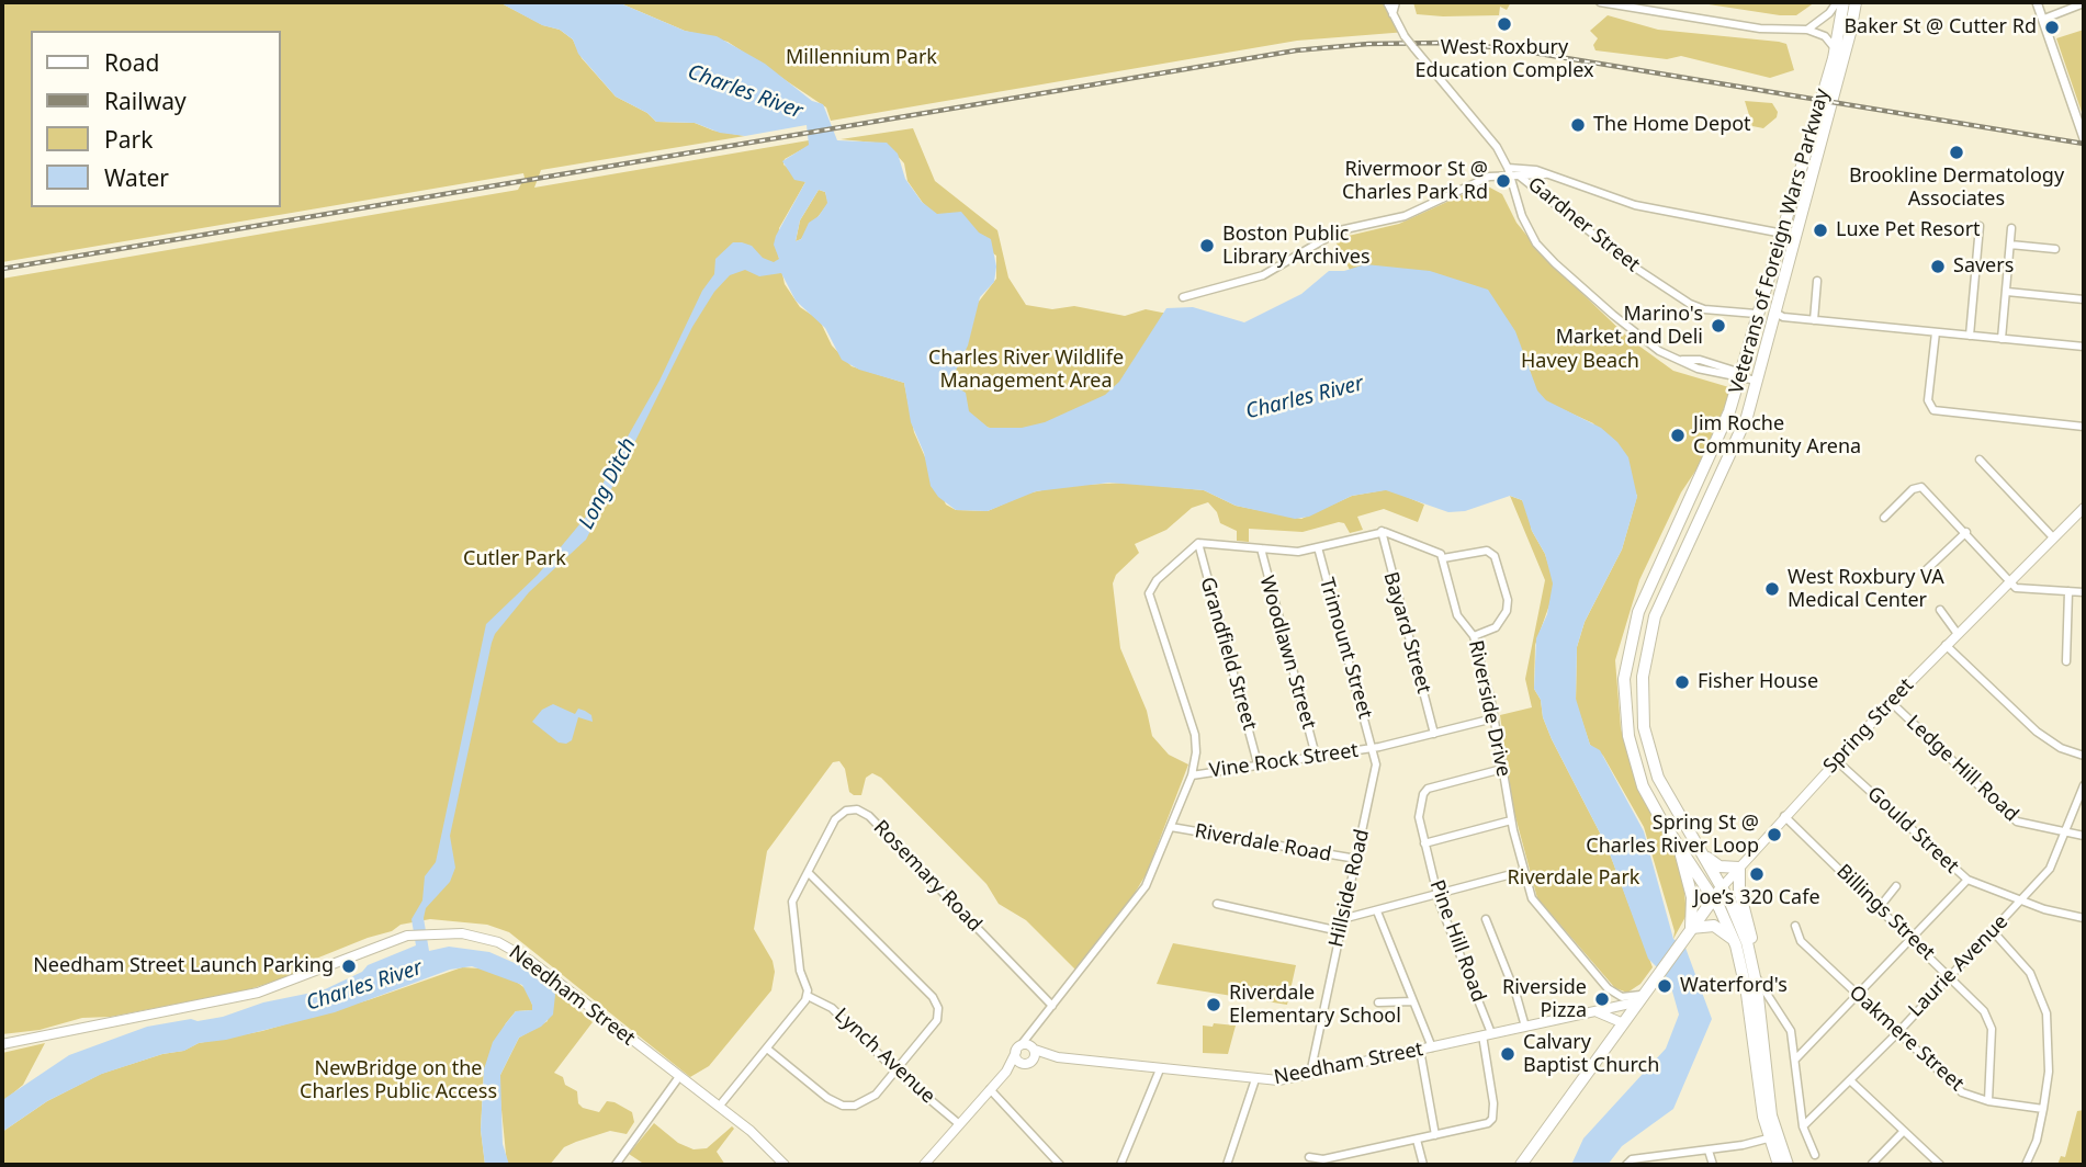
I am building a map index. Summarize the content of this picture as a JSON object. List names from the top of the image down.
{
  "streets": {
    "main road": ["Veterans of Foreign Wars Parkway", "Spring Street", "Needham Street"],
    "street": [
      "Gardner Street",
      "Bayard Street",
      "Trimount Street",
      "Woodlawn Street",
      "Grandfield Street",
      "Riverside Drive",
      "Vine Rock Street",
      "Ledge Hill Road",
      "Gould Street",
      "Riverdale Road",
      "Rosemary Road",
      "Hillside Road",
      "Billings Street",
      "Pine Hill Road",
      "Laurie Avenue",
      "Oakmere Street",
      "Lynch Avenue"
    ]
  },
  "crossings": [
    ["Gardner Street", "Veterans of Foreign Wars Parkway"],
    ["Veterans of Foreign Wars Parkway", "Spring Street"],
    ["Bayard Street", "Vine Rock Street"],
    ["Trimount Street", "Vine Rock Street"],
    ["Trimount Street", "Hillside Road"],
    ["Woodlawn Street", "Vine Rock Street"],
    ["Grandfield Street", "Vine Rock Street"],
    ["Riverside Drive", "Vine Rock Street"],
    ["Riverside Drive", "Pine Hill Road"],
    ["Spring Street", "Ledge Hill Road"],
    ["Spring Street", "Gould Street"],
    ["Spring Street", "Billings Street"],
    ["Spring Street", "Needham Street"],
    ["Vine Rock Street", "Riverdale Road"],
    ["Vine Rock Street", "Rosemary Road"],
    ["Vine Rock Street", "Hillside Road"],
    ["Vine Rock Street", "Needham Street"],
    ["Ledge Hill Road", "Laurie Avenue"],
    ["Gould Street", "Laurie Avenue"],
    ["Riverdale Road", "Hillside Road"],
    ["Rosemary Road", "Lynch Avenue"],
    ["Hillside Road", "Needham Street"],
    ["Billings Street", "Laurie Avenue"],
    ["Billings Street", "Oakmere Street"],
    ["Pine Hill Road", "Needham Street"],
    ["Laurie Avenue", "Oakmere Street"],
    ["Needham Street", "Lynch Avenue"]
  ],
  "water": ["Charles River", "Long Ditch"],
  "parks": [
    "Millennium Park",
    "Charles River Wildlife Management Area",
    "Havey Beach",
    "Cutler Park",
    "Riverdale Park",
    "NewBridge on the Charles Public Access"
  ],
  "places": [
    "West Roxbury Education Complex",
    "Baker St @ Cutter Rd",
    "The Home Depot",
    "Brookline Dermatology Associates",
    "Rivermoor St @ Charles Park Rd",
    "Luxe Pet Resort",
    "Boston Public Library Archives",
    "Savers",
    "Marino's Market and Deli",
    "Jim Roche Community Arena",
    "West Roxbury VA Medical Center",
    "Fisher House",
    "Spring St @ Charles River Loop",
    "Joe’s 320 Cafe",
    "Needham Street Launch Parking",
    "Waterford's",
    "Riverside Pizza",
    "Riverdale Elementary School",
    "Calvary Baptist Church"
  ],
  "legend": [
    "Road",
    "Railway",
    "Park",
    "Water"
  ]
}
